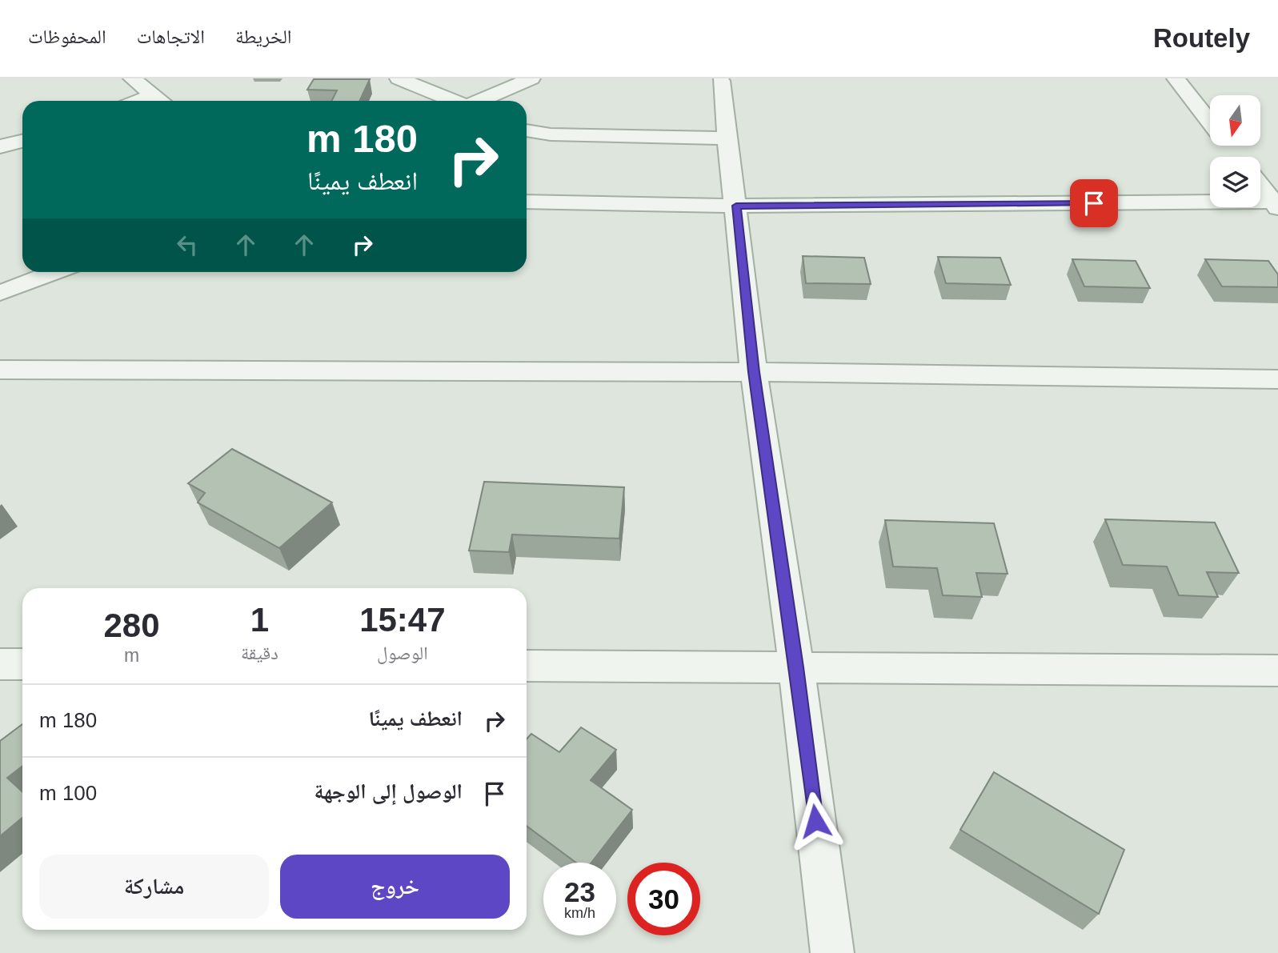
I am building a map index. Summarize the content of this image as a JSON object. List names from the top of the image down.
{
  "north": "bottom",
  "page": {
    "header": "Routely",
    "nav": ["الخريطة", "الاتجاهات", "المحفوظات"],
    "turn": ["180 m", "انعطف يمينًا"],
    "eta": [
      "15:47",
      "الوصول",
      "1",
      "دقيقة",
      "280",
      "m"
    ],
    "list": [
      {
        "name": "انعطف يمينًا",
        "value": "180 m"
      },
      {
        "name": "الوصول إلى الوجهة",
        "value": "100 m"
      }
    ],
    "buttons": ["خروج", "مشاركة"],
    "speed": "23 km/h",
    "limit": "30"
  }
}
